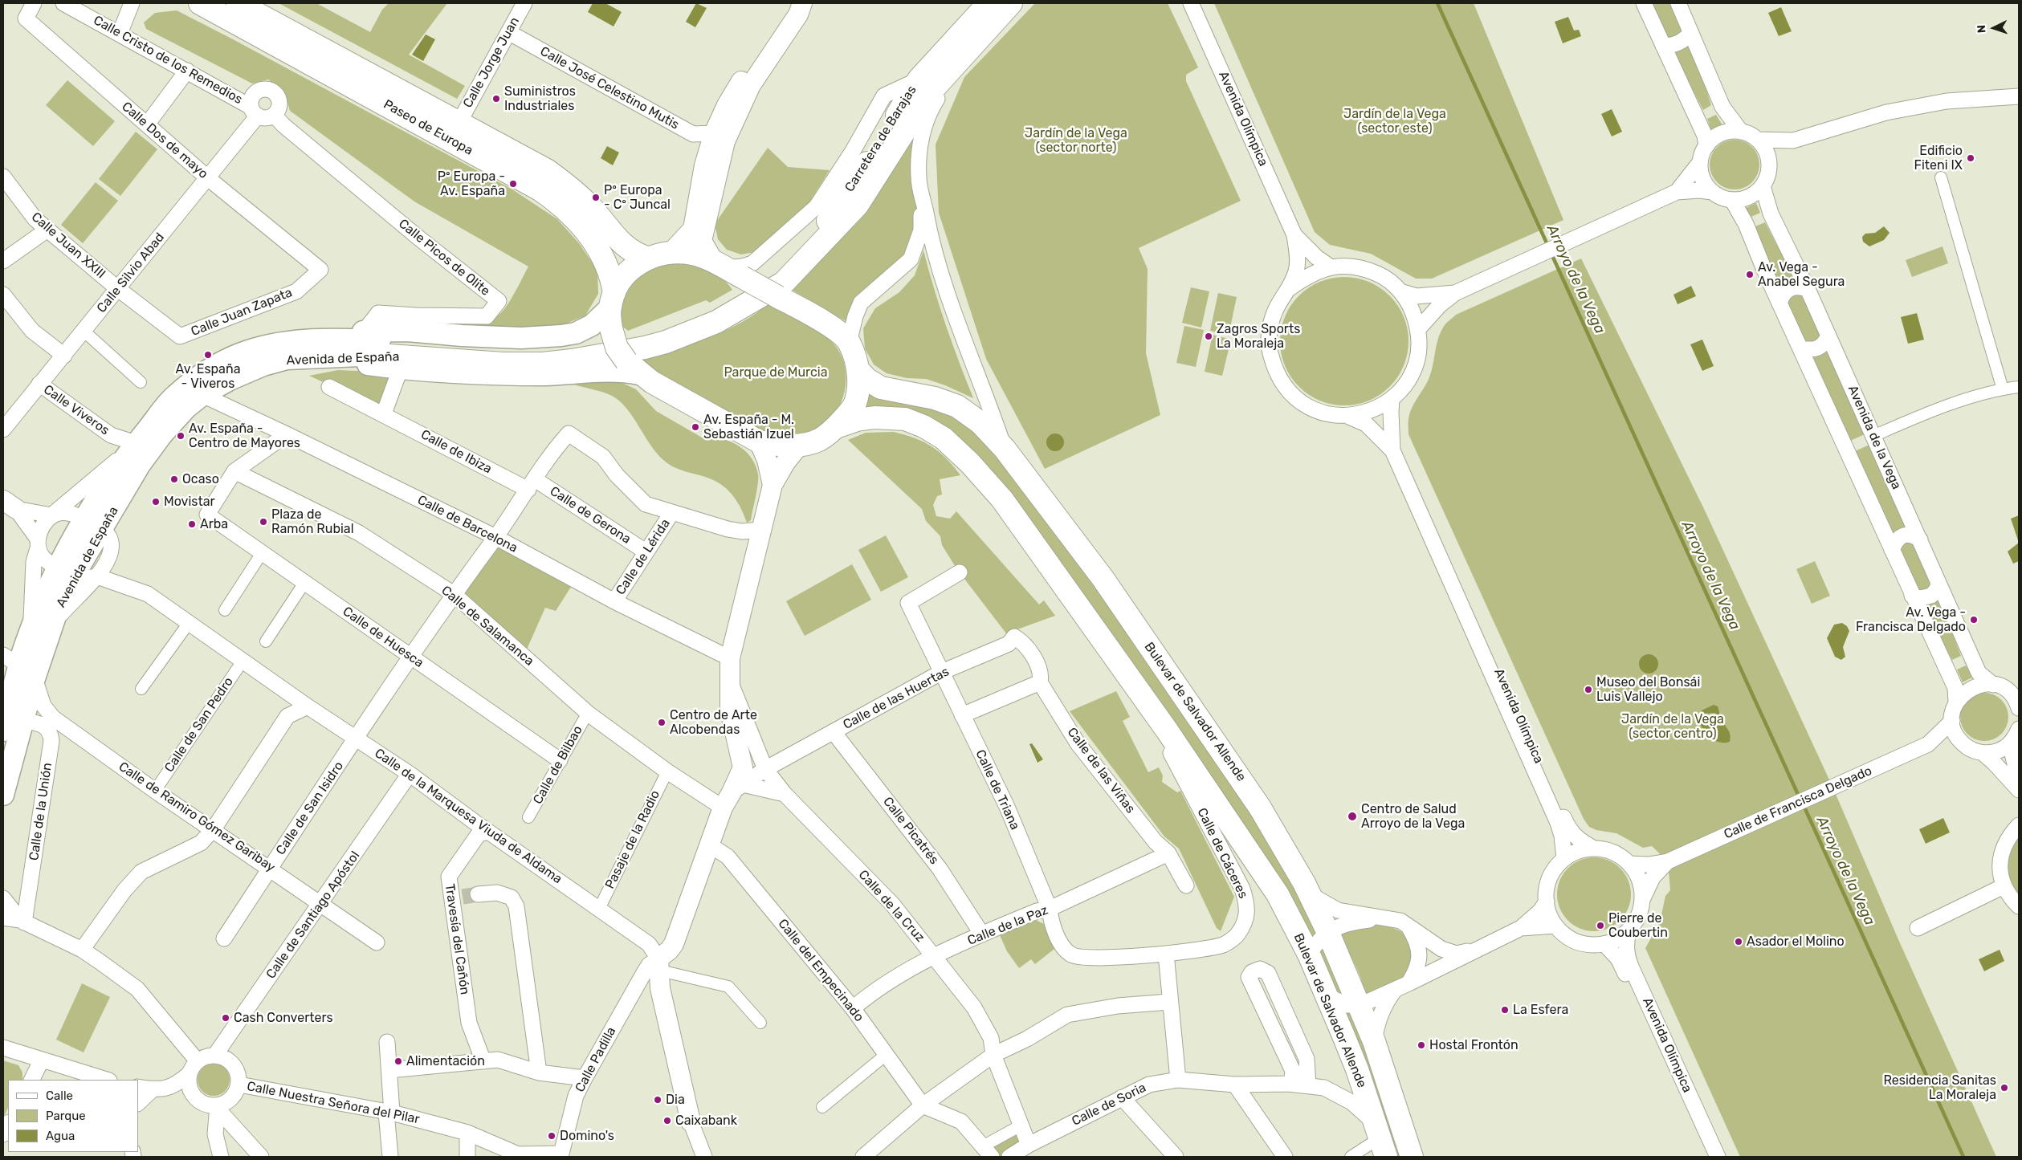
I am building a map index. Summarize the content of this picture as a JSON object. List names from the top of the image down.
{
  "streets": {
    "main road": [
      "Paseo de Europa",
      "Carretera de Barajas",
      "Avenida de España",
      "Bulevar de Salvador Allende"
    ],
    "street": [
      "Calle Cristo de los Remedios",
      "Calle Jorge Juan",
      "Calle José Celestino Mutis",
      "Avenida Olímpica",
      "Calle Dos de mayo",
      "Calle Juan XXIII",
      "Calle Picos de Olite",
      "Calle Silvio Abad",
      "Calle Juan Zapata",
      "Calle Viveros",
      "Avenida de la Vega",
      "Calle de Ibiza",
      "Calle de Gerona",
      "Calle de Barcelona",
      "Calle de Lérida",
      "Calle de Salamanca",
      "Calle de Huesca",
      "Calle de las Huertas",
      "Calle de San Pedro",
      "Calle de Bilbao",
      "Calle de las Viñas",
      "Calle de Triana",
      "Calle de Francisca Delgado",
      "Calle de San Isidro",
      "Calle de la Unión",
      "Calle de la Marquesa Viuda de Aldama",
      "Calle de Ramiro Gómez Garibay",
      "Calle Picatrés",
      "Pasaje de la Radio",
      "Calle de Cáceres",
      "Calle de la Cruz",
      "Calle de Santiago Apóstol",
      "Calle de la Paz",
      "Travesía del Cañón",
      "Calle del Empecinado",
      "Calle Padilla",
      "Calle Nuestra Señora del Pilar",
      "Calle de Soria"
    ]
  },
  "crossings": [
    ["Calle Cristo de los Remedios", "Calle Picos de Olite"],
    ["Calle Cristo de los Remedios", "Calle Silvio Abad"],
    ["Calle Jorge Juan", "Calle José Celestino Mutis"],
    ["Calle Jorge Juan", "Paseo de Europa"],
    ["Avenida Olímpica", "Calle de Francisca Delgado"],
    ["Carretera de Barajas", "Avenida de España"],
    ["Calle Dos de mayo", "Calle Silvio Abad"],
    ["Calle Dos de mayo", "Calle Juan Zapata"],
    ["Calle Juan XXIII", "Calle Silvio Abad"],
    ["Calle Juan XXIII", "Calle Juan Zapata"],
    ["Calle Picos de Olite", "Calle Silvio Abad"],
    ["Calle Picos de Olite", "Avenida de España"],
    ["Calle Silvio Abad", "Calle Viveros"],
    ["Avenida de España", "Calle Viveros"],
    ["Avenida de España", "Calle de Barcelona"],
    ["Avenida de España", "Calle de Ramiro Gómez Garibay"],
    ["Calle de Ibiza", "Calle de Gerona"],
    ["Calle de Ibiza", "Calle de San Isidro"],
    ["Calle de Gerona", "Calle de Lérida"],
    ["Calle de Gerona", "Calle de San Isidro"],
    ["Calle de Barcelona", "Calle de Lérida"],
    ["Calle de Barcelona", "Calle de San Isidro"],
    ["Calle de Lérida", "Calle de San Isidro"],
    ["Calle de Salamanca", "Calle de Huesca"],
    ["Calle de Salamanca", "Calle de las Huertas"],
    ["Calle de Salamanca", "Calle de Bilbao"],
    ["Calle de Salamanca", "Calle de San Isidro"],
    ["Calle de Salamanca", "Pasaje de la Radio"],
    ["Calle de Huesca", "Calle de Bilbao"],
    ["Calle de Huesca", "Calle de San Isidro"],
    ["Calle de las Huertas", "Calle de las Viñas"],
    ["Calle de las Huertas", "Calle de Triana"],
    ["Calle de las Huertas", "Calle Picatrés"],
    ["Calle de las Huertas", "Calle de la Cruz"],
    ["Bulevar de Salvador Allende", "Calle de Cáceres"],
    ["Bulevar de Salvador Allende", "Calle de Soria"],
    ["Calle de San Pedro", "Calle de la Marquesa Viuda de Aldama"],
    ["Calle de San Pedro", "Calle de Ramiro Gómez Garibay"],
    ["Calle de las Viñas", "Calle de la Paz"],
    ["Calle de Triana", "Calle de Cáceres"],
    ["Calle de Triana", "Calle de la Paz"],
    ["Calle de San Isidro", "Calle de la Marquesa Viuda de Aldama"],
    ["Calle de San Isidro", "Calle de Ramiro Gómez Garibay"],
    ["Calle de la Marquesa Viuda de Aldama", "Pasaje de la Radio"],
    ["Calle de la Marquesa Viuda de Aldama", "Calle de Santiago Apóstol"],
    ["Calle de la Marquesa Viuda de Aldama", "Travesía del Cañón"],
    ["Calle de la Marquesa Viuda de Aldama", "Calle Padilla"],
    ["Calle de Ramiro Gómez Garibay", "Calle de Santiago Apóstol"],
    ["Calle Picatrés", "Calle de la Paz"],
    ["Calle de Cáceres", "Calle de la Paz"],
    ["Calle de la Cruz", "Calle de la Paz"],
    ["Calle de la Cruz", "Calle de Soria"],
    ["Calle de Santiago Apóstol", "Calle Nuestra Señora del Pilar"],
    ["Calle de la Paz", "Calle del Empecinado"],
    ["Calle Padilla", "Calle Nuestra Señora del Pilar"]
  ],
  "water": ["Arroyo de la Vega"],
  "parks": [
    "Jardín de la Vega (sector este)",
    "Jardín de la Vega (sector norte)",
    "Parque de Murcia",
    "Jardín de la Vega (sector centro)"
  ],
  "places": [
    "Suministros Industriales",
    "Edificio Fiteni IX",
    "Pº Europa - Av. España",
    "Pº Europa - Cº Juncal",
    "Av. Vega - Anabel Segura",
    "Zagros Sports La Moraleja",
    "Av. España - Viveros",
    "Av. España - M. Sebastián Izuel",
    "Av. España - Centro de Mayores",
    "Ocaso",
    "Movistar",
    "Plaza de Ramón Rubial",
    "Arba",
    "Av. Vega - Francisca Delgado",
    "Museo del Bonsái Luis Vallejo",
    "Centro de Arte Alcobendas",
    "Centro de Salud Arroyo de la Vega",
    "Pierre de Coubertin",
    "Asador el Molino",
    "La Esfera",
    "Cash Converters",
    "Hostal Frontón",
    "Alimentación",
    "Residencia Sanitas La Moraleja",
    "Dia",
    "Caixabank",
    "Domino's"
  ],
  "legend": ["Calle", "Parque", "Agua"],
  "north": "left"
}
